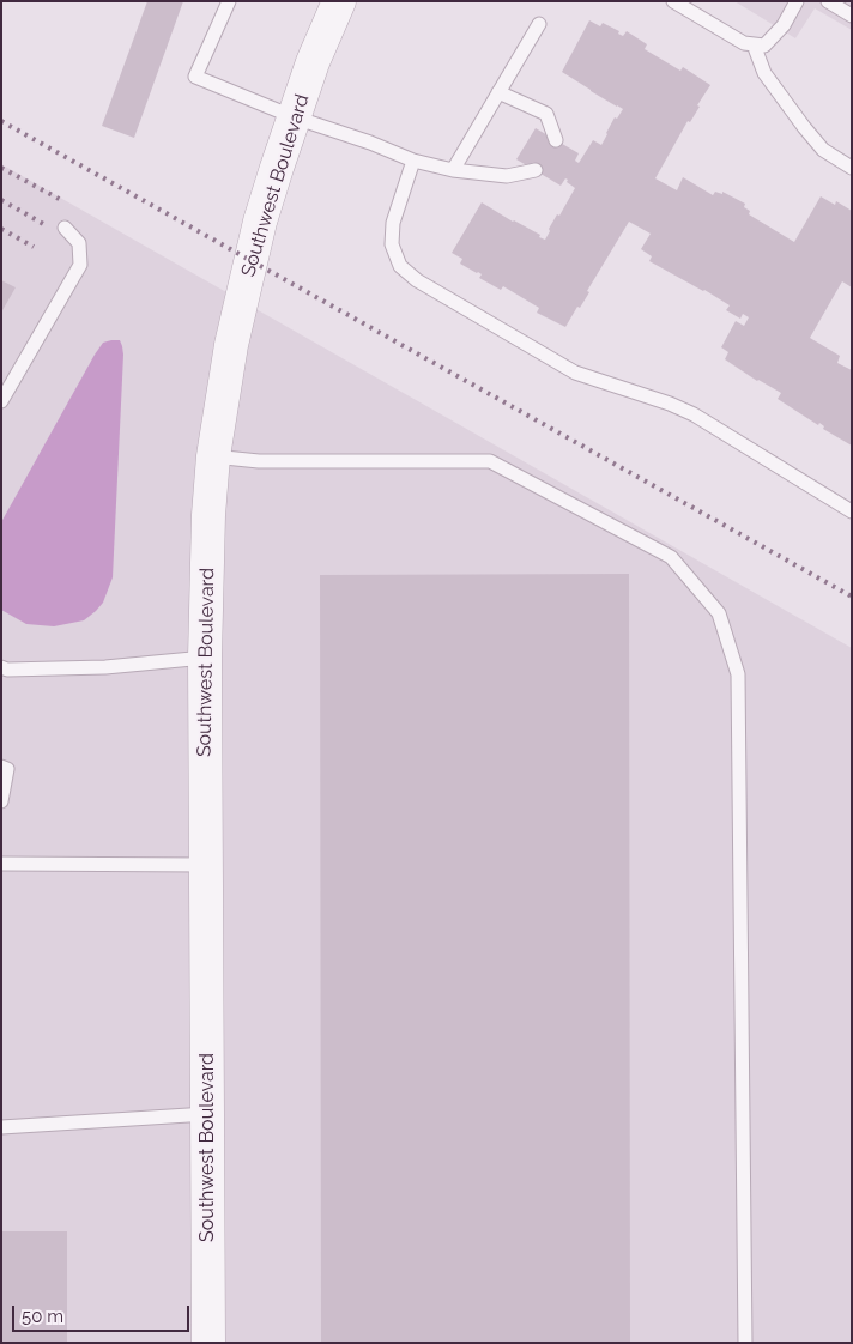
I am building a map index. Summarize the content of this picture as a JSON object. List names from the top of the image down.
{
  "streets": {
    "street": ["Southwest Boulevard"]
  },
  "scale_bar": "50 m"
}
